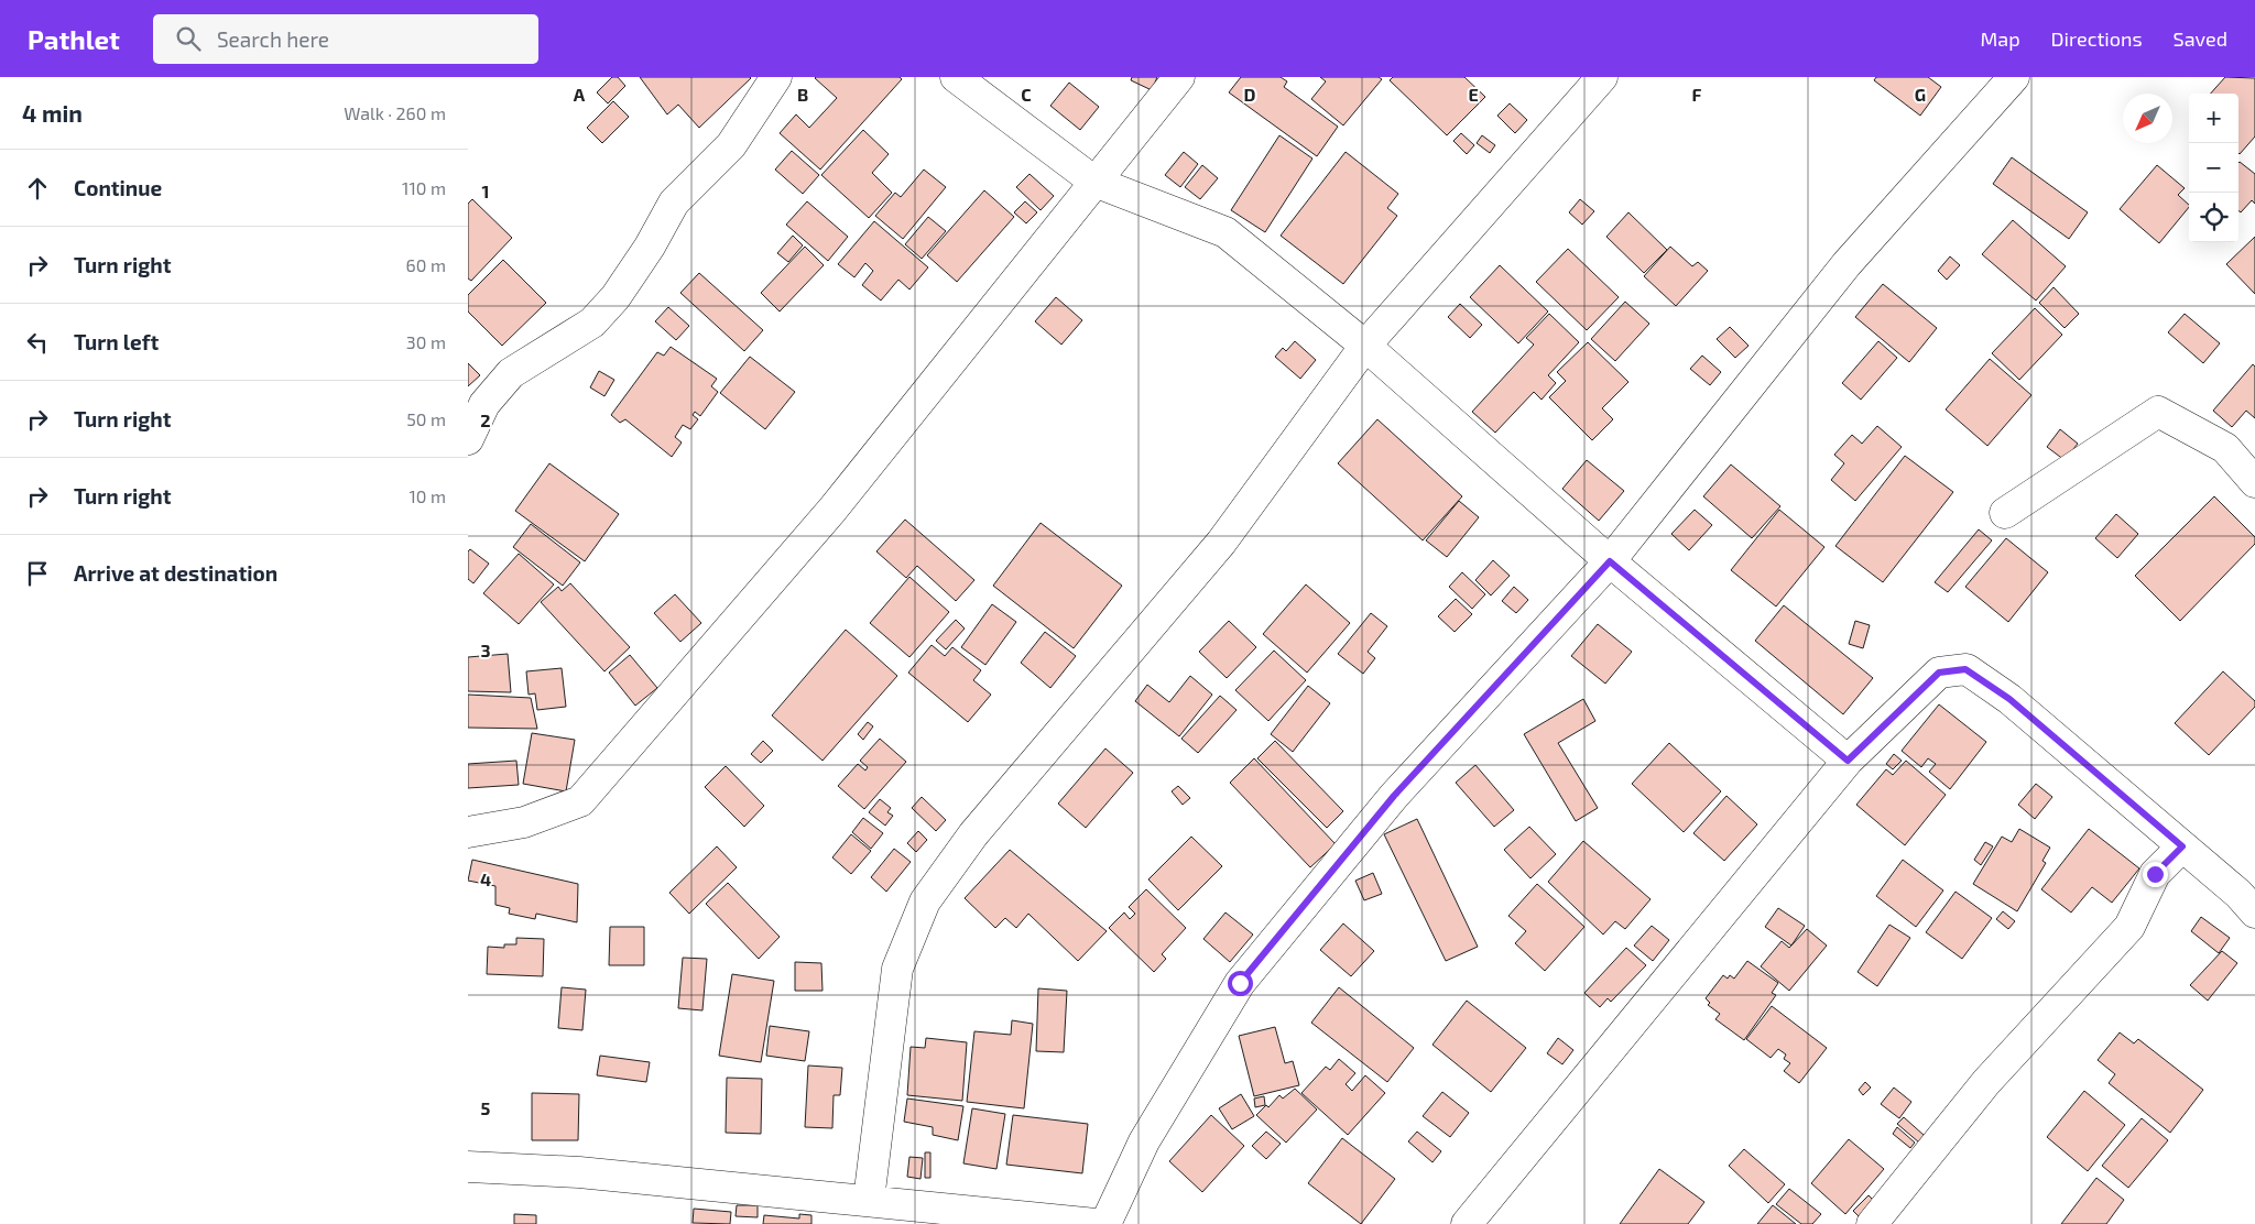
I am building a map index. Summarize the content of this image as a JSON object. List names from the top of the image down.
{
  "north": "bottom left",
  "page": {
    "header": "Pathlet",
    "search": "Search here",
    "nav": ["Map", "Directions", "Saved"],
    "heading": ["4 min", "Walk · 260 m"],
    "map_buttons": ["+", "−"],
    "list": [
      ["Continue", "110 m"],
      ["Turn right", "60 m"],
      ["Turn left", "30 m"],
      ["Turn right", "50 m"],
      ["Turn right", "10 m"],
      "Arrive at destination"
    ]
  },
  "grid": {
    "columns": [
      "A",
      "B",
      "C",
      "D",
      "E",
      "F",
      "G"
    ],
    "rows": [
      "1",
      "2",
      "3",
      "4",
      "5"
    ]
  }
}
